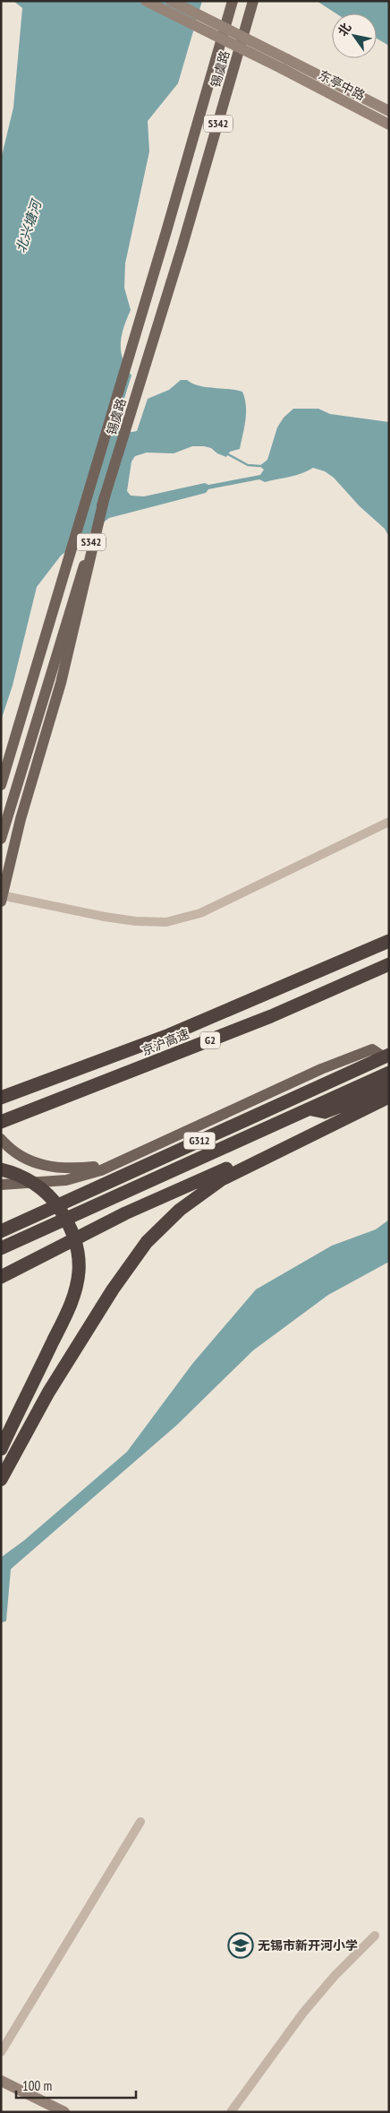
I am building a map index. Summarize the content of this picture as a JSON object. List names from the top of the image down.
{
  "streets": {
    "highway": ["G2", "京沪高速", "G312"],
    "main road": ["锡虞路", "东亭中路", "S342"]
  },
  "water": ["北兴塘河"],
  "places": {
    "school or university": ["无锡市新开河小学"]
  },
  "scale_bar": "100 m",
  "north": "top left"
}
